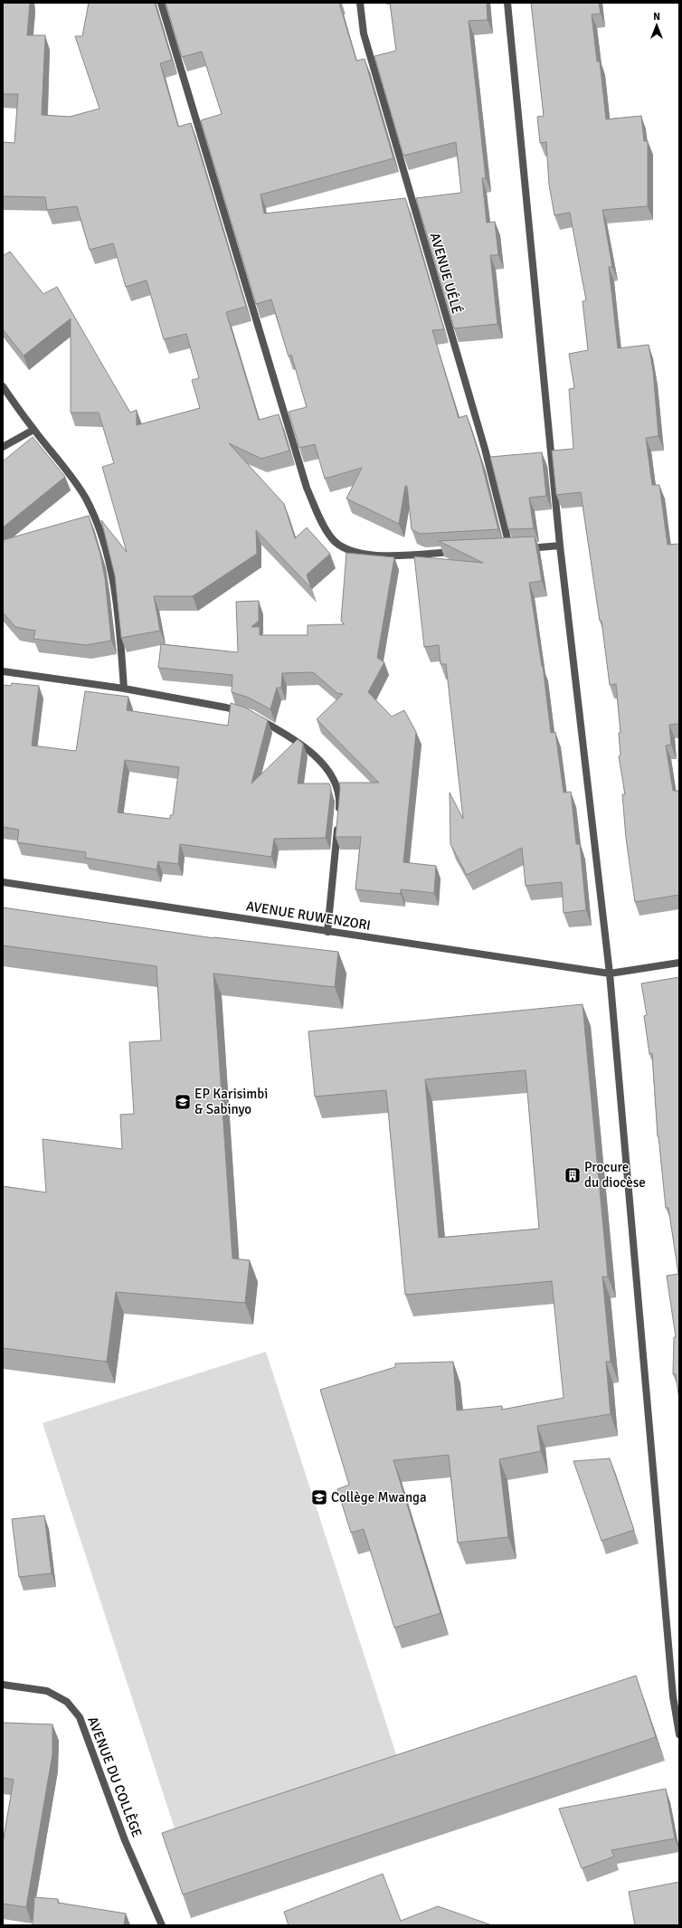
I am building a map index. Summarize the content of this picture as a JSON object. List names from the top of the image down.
{
  "streets": {
    "street": ["AVENUE UÉLÉ", "AVENUE RUWENZORI", "AVENUE DU COLLÈGE"]
  },
  "places": {
    "school or university": ["EP Karisimbi & Sabinyo", "Collège Mwanga"],
    "building": ["Procure du diocèse"]
  },
  "north": "top"
}
